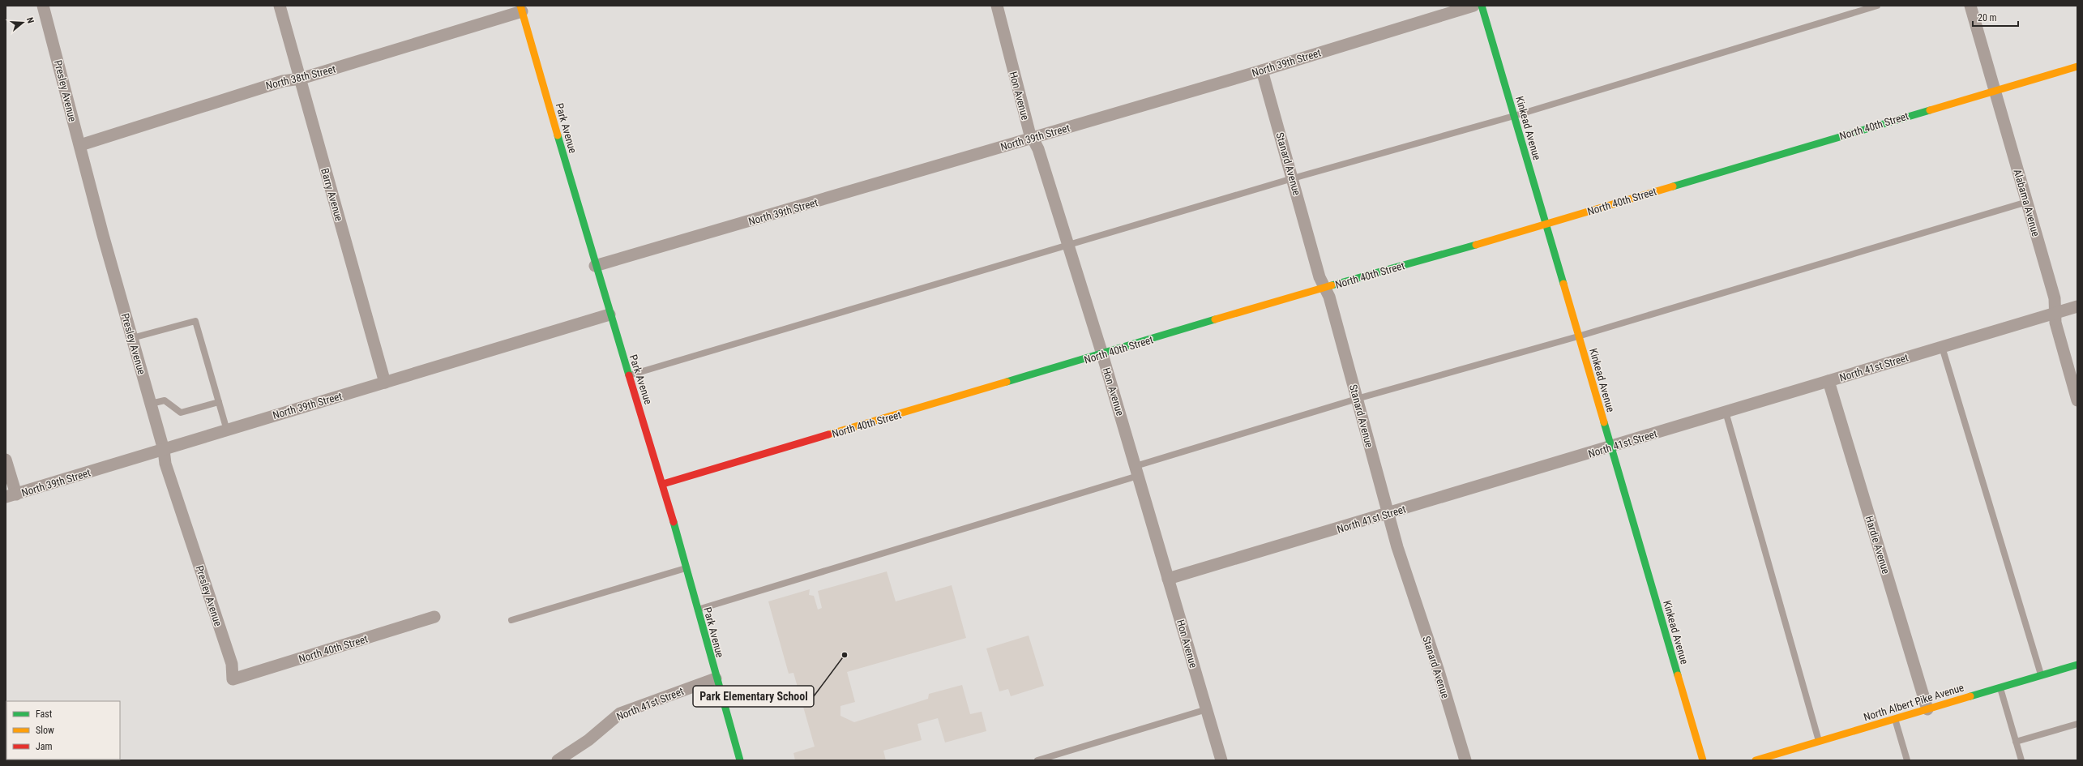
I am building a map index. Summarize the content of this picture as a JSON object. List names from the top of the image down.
{
  "streets": {
    "street": [
      "North 39th Street",
      "North 38th Street",
      "Presley Avenue",
      "Hon Avenue",
      "North 40th Street",
      "Park Avenue",
      "Kinkead Avenue",
      "Stanard Avenue",
      "Barry Avenue",
      "Alabama Avenue",
      "North 41st Street",
      "Hardie Avenue",
      "North Albert Pike Avenue"
    ]
  },
  "crossings": [
    ["North 39th Street", "Presley Avenue"],
    ["North 39th Street", "Hon Avenue"],
    ["North 39th Street", "Park Avenue"],
    ["North 39th Street", "Stanard Avenue"],
    ["North 39th Street", "Barry Avenue"],
    ["North 38th Street", "Presley Avenue"],
    ["North 38th Street", "Park Avenue"],
    ["North 38th Street", "Barry Avenue"],
    ["Presley Avenue", "North 40th Street"],
    ["Hon Avenue", "North 40th Street"],
    ["Hon Avenue", "North 41st Street"],
    ["North 40th Street", "Park Avenue"],
    ["North 40th Street", "Kinkead Avenue"],
    ["North 40th Street", "Stanard Avenue"],
    ["North 40th Street", "Alabama Avenue"],
    ["Park Avenue", "North 41st Street"],
    ["Kinkead Avenue", "North 41st Street"],
    ["Stanard Avenue", "North 41st Street"],
    ["Alabama Avenue", "North 41st Street"],
    ["North 41st Street", "Hardie Avenue"],
    ["Hardie Avenue", "North Albert Pike Avenue"]
  ],
  "places": ["Park Elementary School"],
  "legend": ["Fast", "Slow", "Jam"],
  "scale_bar": "20 m",
  "north": "right"
}
